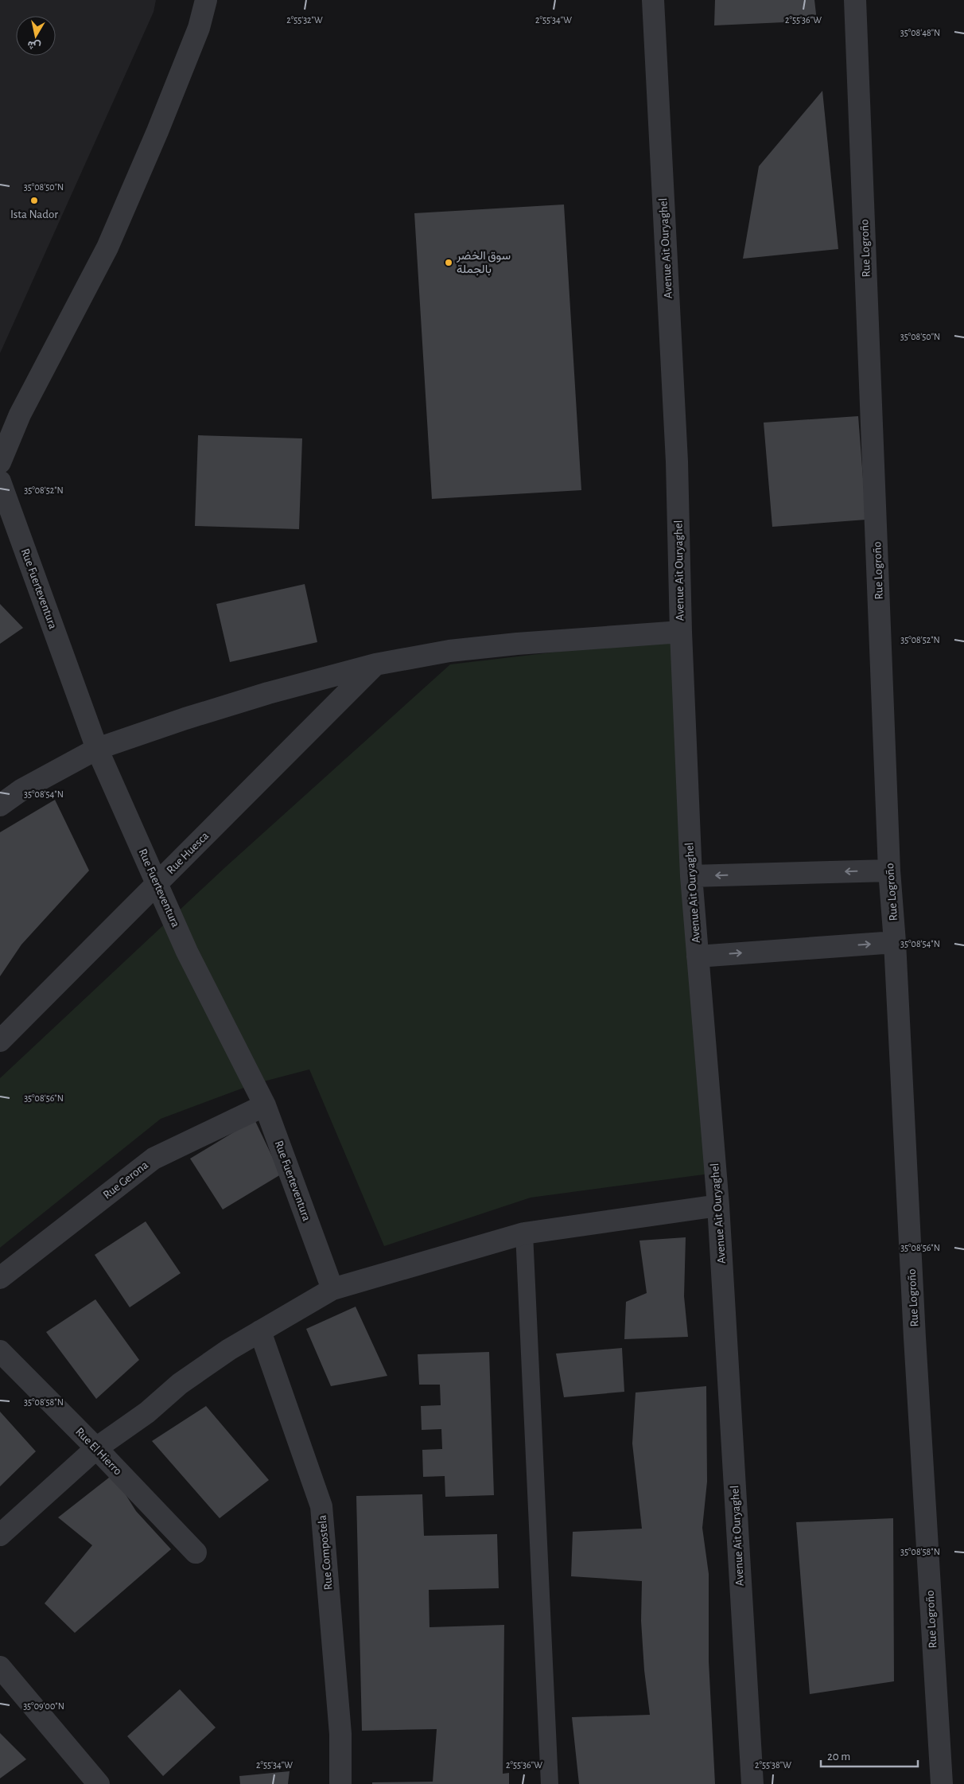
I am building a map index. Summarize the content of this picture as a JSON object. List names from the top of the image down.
{
  "streets": {
    "street": [
      "Avenue Ait Ouryaghel",
      "Rue Logroño",
      "Rue Fuerteventura",
      "Rue Huesca",
      "Rue Gerona",
      "Rue El Hierro",
      "Rue Compostela"
    ]
  },
  "crossings": [
    ["Rue Fuerteventura", "Rue Huesca"],
    ["Rue Fuerteventura", "Rue Gerona"]
  ],
  "places": ["Ista Nador", "سوق الخضر بالجملة"],
  "scale_bar": "20 m",
  "north": "bottom",
  "coordinates": [
    "2°55'32\"W",
    "2°55'34\"W",
    "2°55'36\"W",
    "35°08'48\"N",
    "35°08'50\"N",
    "35°08'52\"N",
    "35°08'54\"N",
    "35°08'56\"N",
    "35°08'58\"N",
    "35°09'00\"N",
    "2°55'38\"W"
  ]
}
